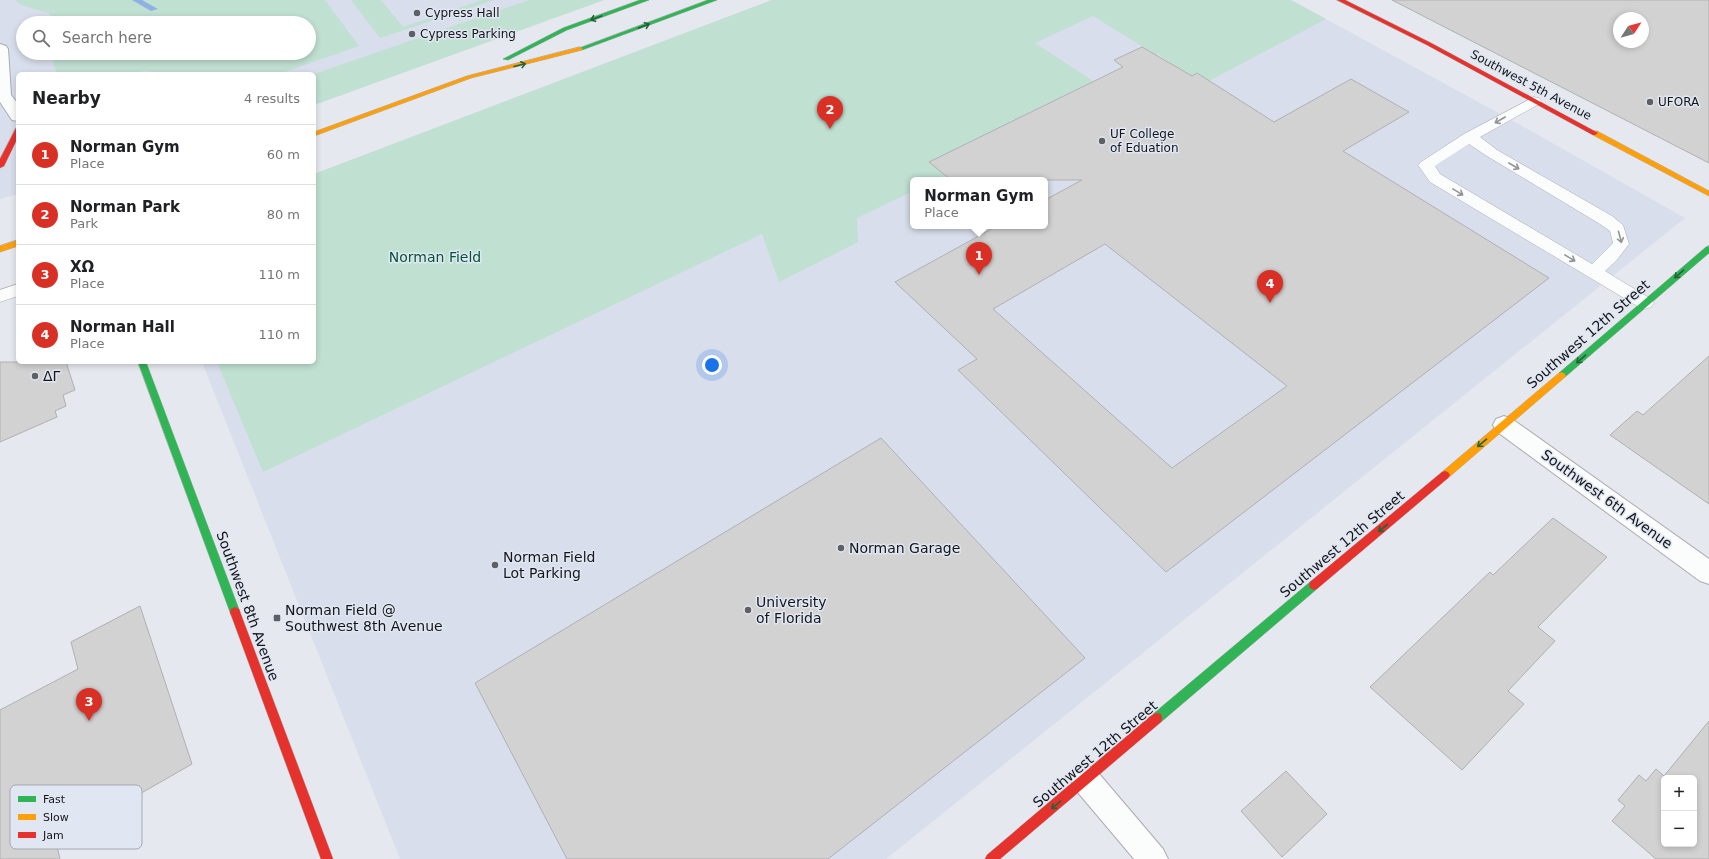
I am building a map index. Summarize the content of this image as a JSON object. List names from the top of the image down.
{
  "streets": {
    "street": [
      "Southwest 5th Avenue",
      "Southwest 12th Street",
      "Southwest 6th Avenue",
      "Southwest 8th Avenue"
    ]
  },
  "crossings": [
    ["Southwest 12th Street", "Southwest 6th Avenue"]
  ],
  "one_way": ["Southwest 12th Street"],
  "parks": ["Norman Field"],
  "places": {
    "other": [
      "Cypress Hall",
      "Cypress Parking",
      "UFORA",
      "UF College of Eduation",
      "ΔΓ",
      "Norman Garage",
      "Norman Field Lot Parking",
      "University of Florida"
    ],
    "transit": ["Norman Field @ Southwest 8th Avenue"]
  },
  "legend": ["Fast", "Slow", "Jam"],
  "north": "top right",
  "page": {
    "search": "Search here",
    "heading": ["Nearby", "4 results"],
    "pins": [
      "2",
      "1",
      "4",
      "3"
    ],
    "list": [
      {
        "mark": "1",
        "name": "Norman Gym",
        "note": "Place",
        "value": "60 m"
      },
      {
        "mark": "2",
        "name": "Norman Park",
        "note": "Park",
        "value": "80 m"
      },
      {
        "mark": "3",
        "name": "ΧΩ",
        "note": "Place",
        "value": "110 m"
      },
      {
        "mark": "4",
        "name": "Norman Hall",
        "note": "Place",
        "value": "110 m"
      }
    ],
    "popup": ["Norman Gym", "Place"],
    "map_buttons": ["+", "−"]
  }
}
